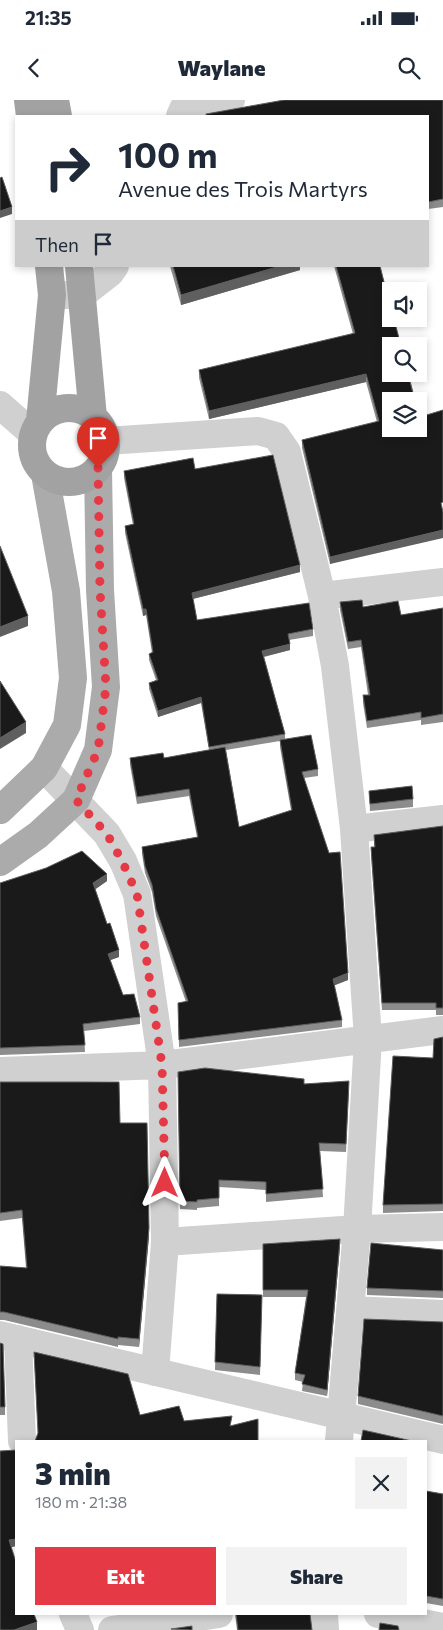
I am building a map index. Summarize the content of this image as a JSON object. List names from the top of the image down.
{
  "page": {
    "status": "21:35",
    "header": "Waylane",
    "turn": ["100 m", "Avenue des Trois Martyrs"],
    "then": "Then",
    "heading": ["3 min", "180 m · 21:38"],
    "buttons": ["Exit", "Share"]
  }
}
